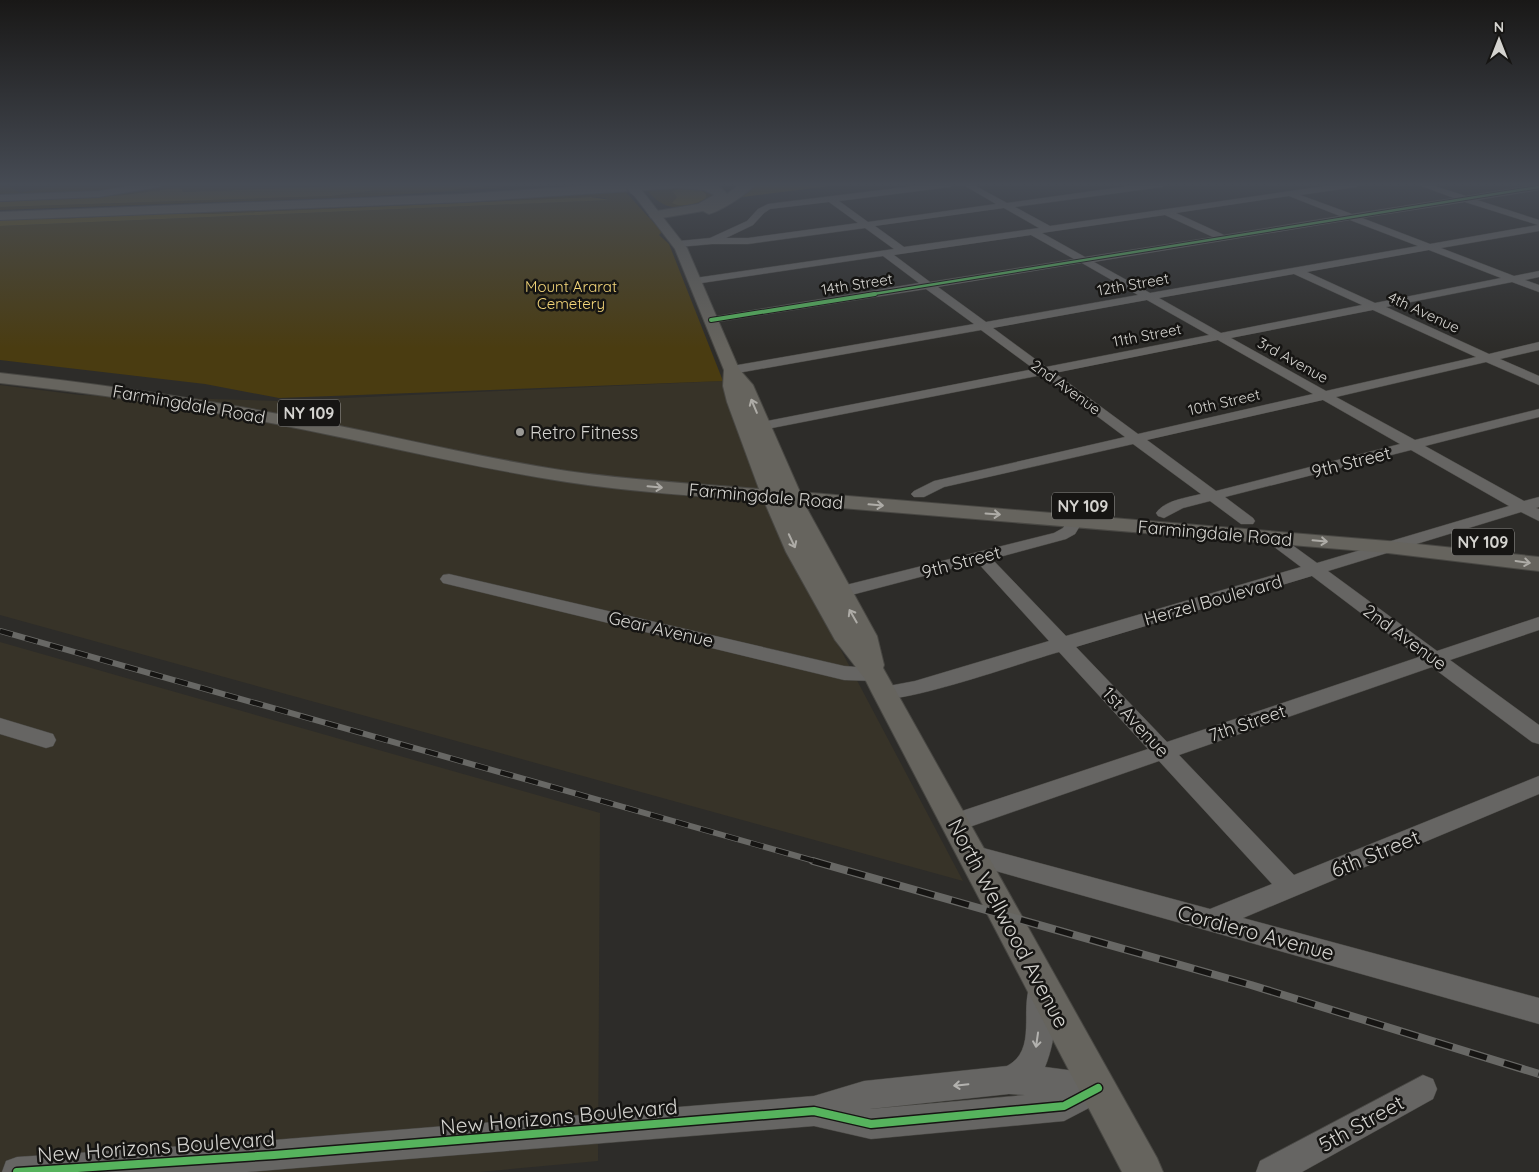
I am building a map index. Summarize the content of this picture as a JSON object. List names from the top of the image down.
{
  "streets": {
    "main road": ["Farmingdale Road", "NY 109", "North Wellwood Avenue"],
    "street": [
      "14th Street",
      "12th Street",
      "4th Avenue",
      "11th Street",
      "3rd Avenue",
      "2nd Avenue",
      "10th Street",
      "9th Street",
      "Herzel Boulevard",
      "Gear Avenue",
      "1st Avenue",
      "7th Street",
      "6th Street",
      "Cordiero Avenue",
      "New Horizons Boulevard",
      "5th Street"
    ]
  },
  "crossings": [
    ["14th Street", "3rd Avenue"],
    ["14th Street", "2nd Avenue"],
    ["12th Street", "4th Avenue"],
    ["12th Street", "3rd Avenue"],
    ["12th Street", "2nd Avenue"],
    ["12th Street", "North Wellwood Avenue"],
    ["4th Avenue", "11th Street"],
    ["4th Avenue", "10th Street"],
    ["11th Street", "3rd Avenue"],
    ["11th Street", "2nd Avenue"],
    ["11th Street", "North Wellwood Avenue"],
    ["3rd Avenue", "10th Street"],
    ["3rd Avenue", "9th Street"],
    ["3rd Avenue", "Herzel Boulevard"],
    ["2nd Avenue", "10th Street"],
    ["2nd Avenue", "Farmingdale Road"],
    ["2nd Avenue", "9th Street"],
    ["2nd Avenue", "Herzel Boulevard"],
    ["2nd Avenue", "7th Street"],
    ["10th Street", "Farmingdale Road"],
    ["Farmingdale Road", "9th Street"],
    ["Farmingdale Road", "Herzel Boulevard"],
    ["Farmingdale Road", "North Wellwood Avenue"],
    ["9th Street", "1st Avenue"],
    ["9th Street", "North Wellwood Avenue"],
    ["Herzel Boulevard", "Gear Avenue"],
    ["Herzel Boulevard", "1st Avenue"],
    ["Herzel Boulevard", "North Wellwood Avenue"],
    ["Gear Avenue", "North Wellwood Avenue"],
    ["1st Avenue", "7th Street"],
    ["1st Avenue", "6th Street"],
    ["7th Street", "North Wellwood Avenue"],
    ["6th Street", "Cordiero Avenue"],
    ["North Wellwood Avenue", "Cordiero Avenue"],
    ["North Wellwood Avenue", "New Horizons Boulevard"]
  ],
  "parks": ["Mount Ararat Cemetery"],
  "places": ["Retro Fitness"],
  "north": "top"
}
